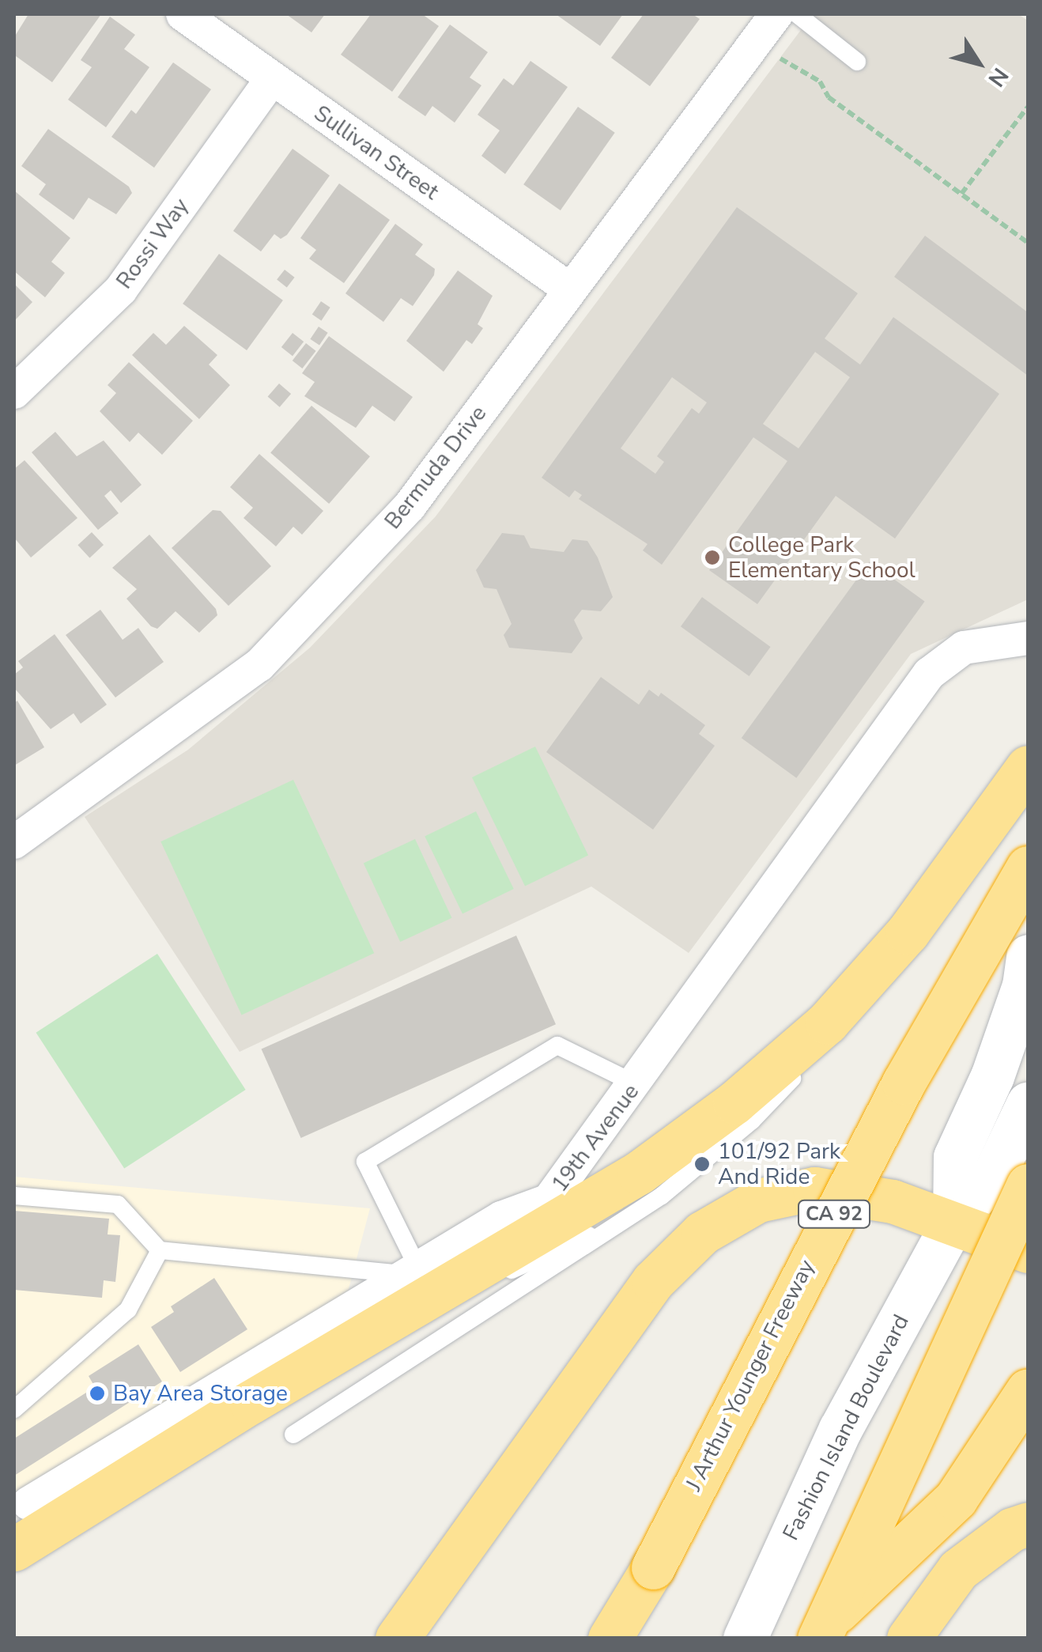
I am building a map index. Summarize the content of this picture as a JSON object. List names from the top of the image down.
{
  "streets": {
    "highway": ["CA 92", "J Arthur Younger Freeway"],
    "main road": ["Fashion Island Boulevard"],
    "street": [
      "Sullivan Street",
      "Rossi Way",
      "Bermuda Drive",
      "19th Avenue"
    ]
  },
  "crossings": [
    ["Sullivan Street", "Rossi Way"],
    ["Sullivan Street", "Bermuda Drive"]
  ],
  "places": ["College Park Elementary School", "101/92 Park And Ride", "Bay Area Storage"],
  "north": "bottom right"
}
